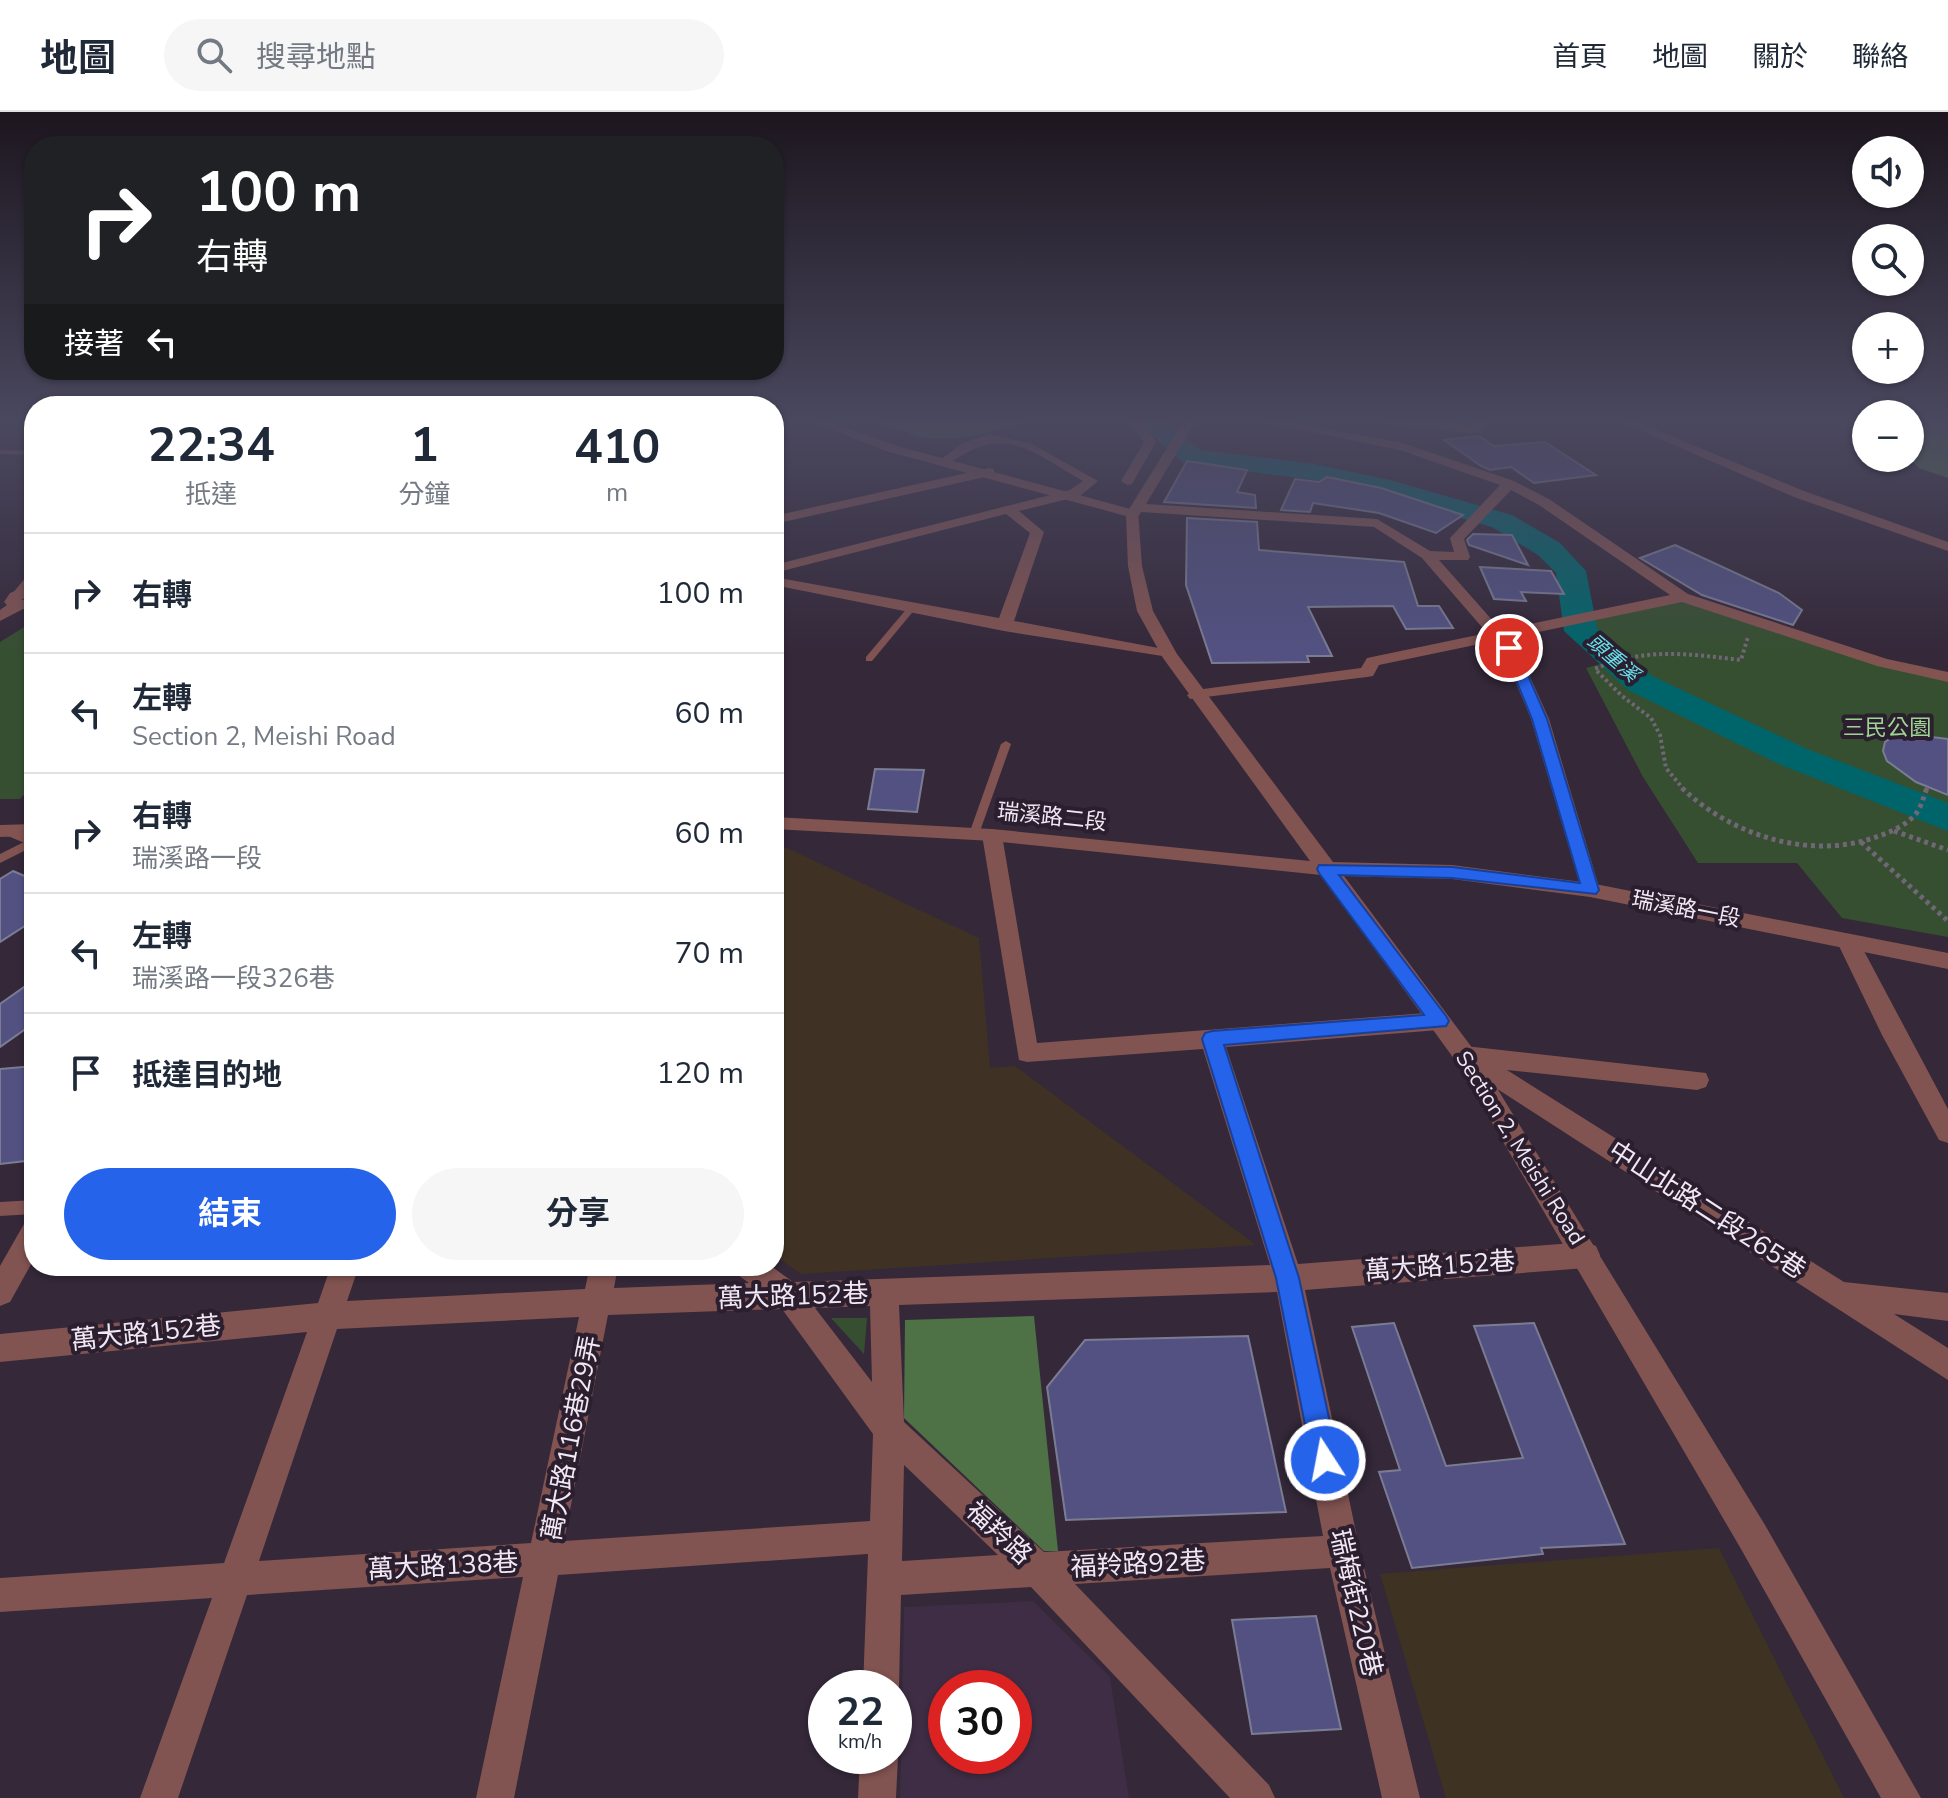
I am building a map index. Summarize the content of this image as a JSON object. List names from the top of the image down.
{
  "streets": {
    "street": [
      "瑞溪路二段",
      "瑞溪路一段",
      "Section 2, Meishi Road",
      "中山北路二段265巷",
      "萬大路152巷",
      "萬大路116巷29弄",
      "福羚路",
      "福羚路92巷",
      "萬大路138巷",
      "瑞梅街220巷"
    ]
  },
  "crossings": [
    ["瑞溪路二段", "瑞溪路一段"],
    ["瑞溪路二段", "Section 2, Meishi Road"],
    ["瑞溪路一段", "Section 2, Meishi Road"],
    ["Section 2, Meishi Road", "中山北路二段265巷"],
    ["Section 2, Meishi Road", "萬大路152巷"],
    ["萬大路152巷", "萬大路116巷29弄"],
    ["萬大路152巷", "福羚路"],
    ["萬大路152巷", "瑞梅街220巷"],
    ["萬大路116巷29弄", "萬大路138巷"],
    ["福羚路", "福羚路92巷"],
    ["福羚路92巷", "瑞梅街220巷"]
  ],
  "water": ["頭重溪"],
  "parks": ["三民公園"],
  "page": {
    "header": "地圖",
    "search": "搜尋地點",
    "nav": [
      "首頁",
      "地圖",
      "關於",
      "聯絡"
    ],
    "map_buttons": ["+", "−"],
    "turn": ["100 m", "右轉"],
    "then": "接著",
    "eta": [
      "22:34",
      "抵達",
      "1",
      "分鐘",
      "410",
      "m"
    ],
    "list": [
      {
        "name": "右轉",
        "value": "100 m"
      },
      {
        "name": "左轉",
        "note": "Section 2, Meishi Road",
        "value": "60 m"
      },
      {
        "name": "右轉",
        "note": "瑞溪路一段",
        "value": "60 m"
      },
      {
        "name": "左轉",
        "note": "瑞溪路一段326巷",
        "value": "70 m"
      },
      {
        "name": "抵達目的地",
        "value": "120 m"
      }
    ],
    "buttons": ["結束", "分享"],
    "speed": "22 km/h",
    "limit": "30"
  }
}
